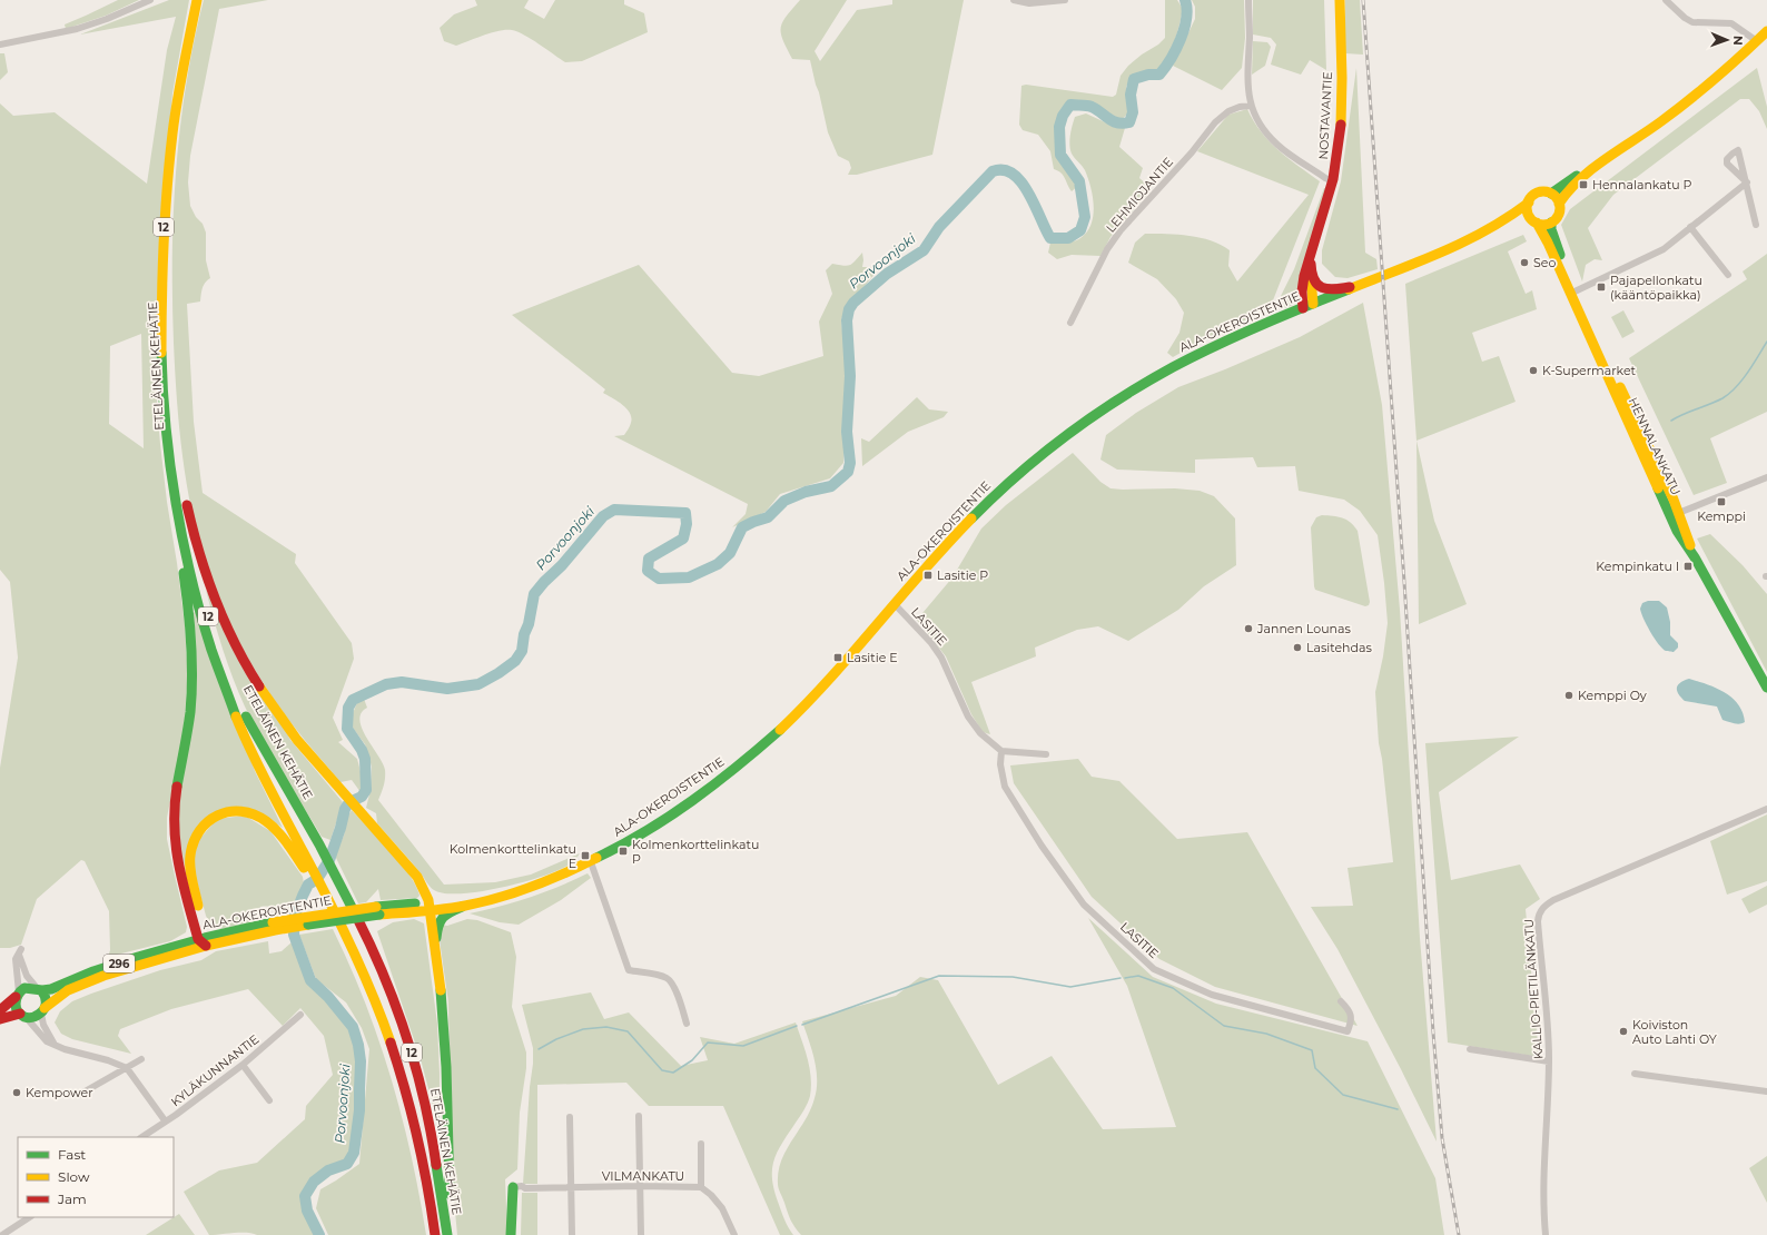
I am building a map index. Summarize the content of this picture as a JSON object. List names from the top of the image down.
{
  "streets": {
    "main road": [
      "NOSTAVANTIE",
      "12",
      "ALA-OKEROISTENTIE",
      "ETELÄINEN KEHÄTIE",
      "HENNALANKATU",
      "296"
    ],
    "street": [
      "LEHMIOJANTIE",
      "LASITIE",
      "KALLIO-PIETILÄNKATU",
      "KYLÄKUNNANTIE",
      "VILMANKATU"
    ]
  },
  "crossings": [
    ["NOSTAVANTIE", "ALA-OKEROISTENTIE"],
    ["ALA-OKEROISTENTIE", "HENNALANKATU"],
    ["ALA-OKEROISTENTIE", "LASITIE"]
  ],
  "water": ["Porvoonjoki"],
  "places": {
    "transit": [
      "Hennalankatu P",
      "Pajapellonkatu (kääntöpaikka)",
      "Kemppi",
      "Kempinkatu I",
      "Lasitie P",
      "Lasitie E",
      "Kolmenkorttelinkatu P",
      "Kolmenkorttelinkatu E"
    ],
    "other": [
      "Seo",
      "K-Supermarket",
      "Jannen Lounas",
      "Lasitehdas",
      "Kemppi Oy",
      "Koiviston Auto Lahti OY",
      "Kempower"
    ]
  },
  "legend": ["Fast", "Slow", "Jam"],
  "north": "right"
}
